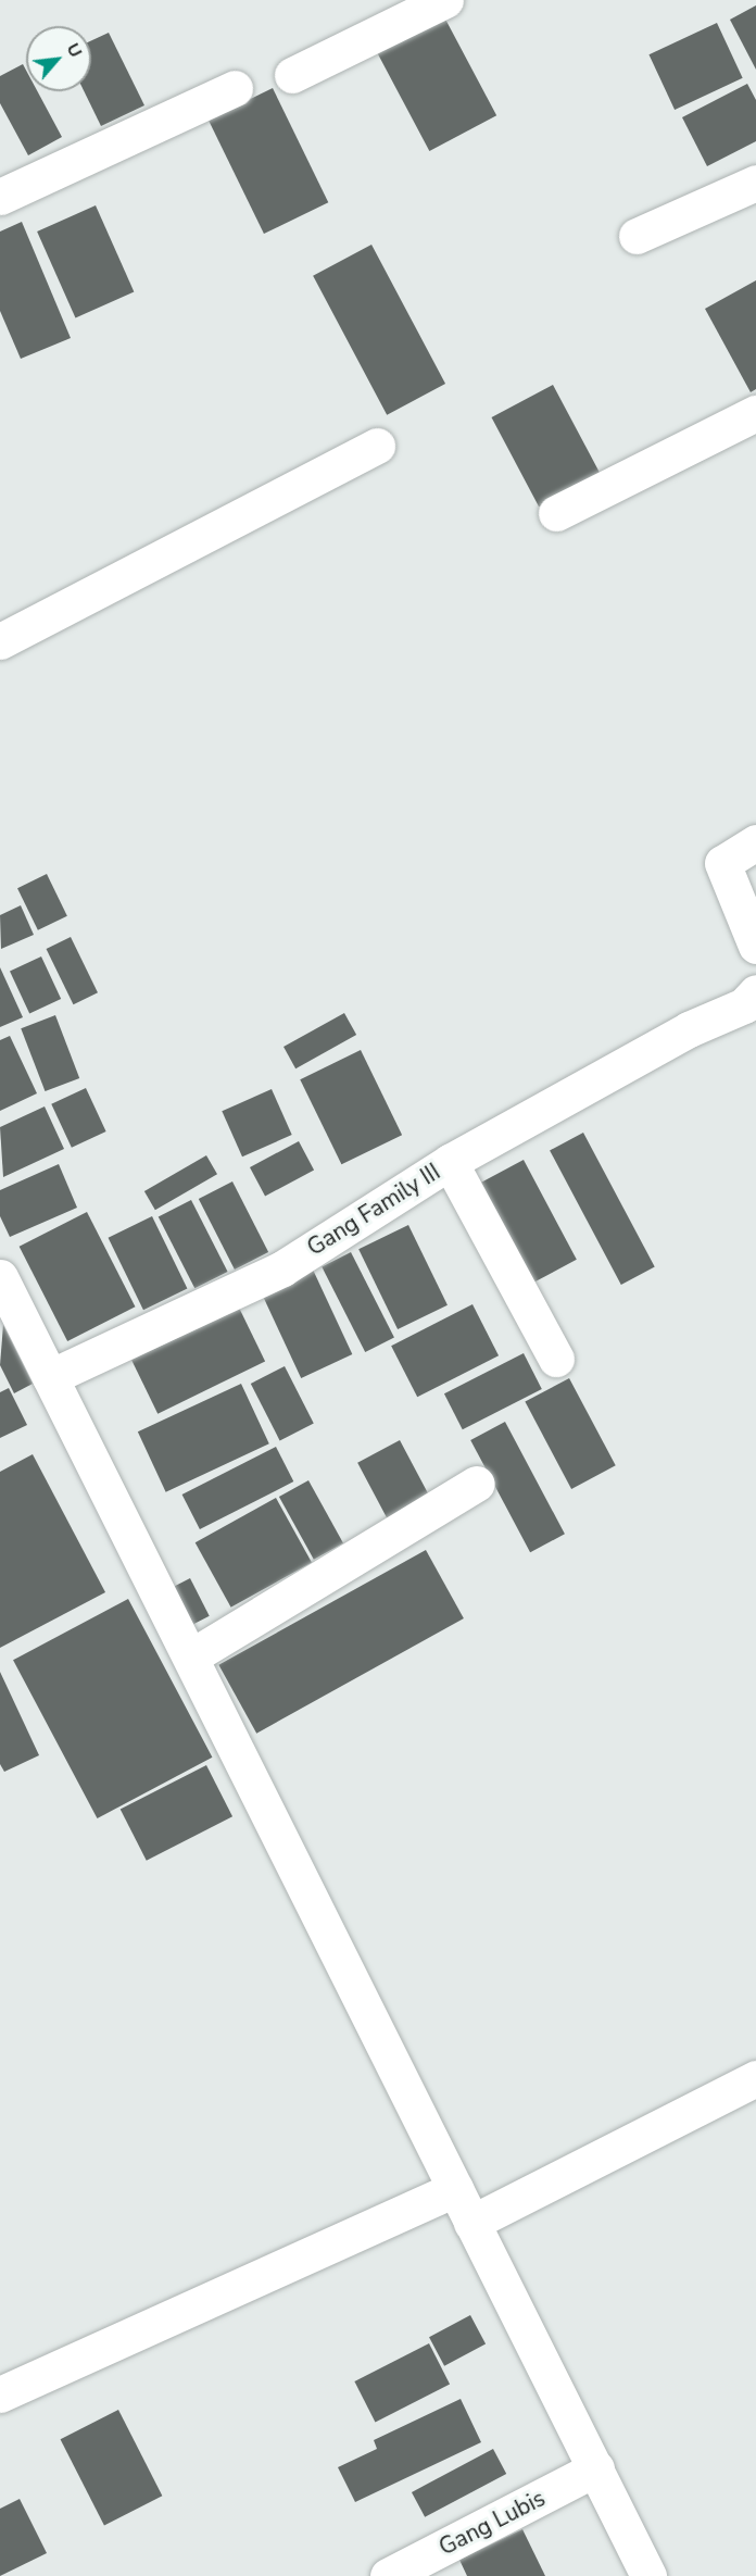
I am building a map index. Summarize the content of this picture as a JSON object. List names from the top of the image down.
{
  "streets": {
    "street": ["Gang Family III", "Gang Lubis"]
  },
  "north": "top right"
}
